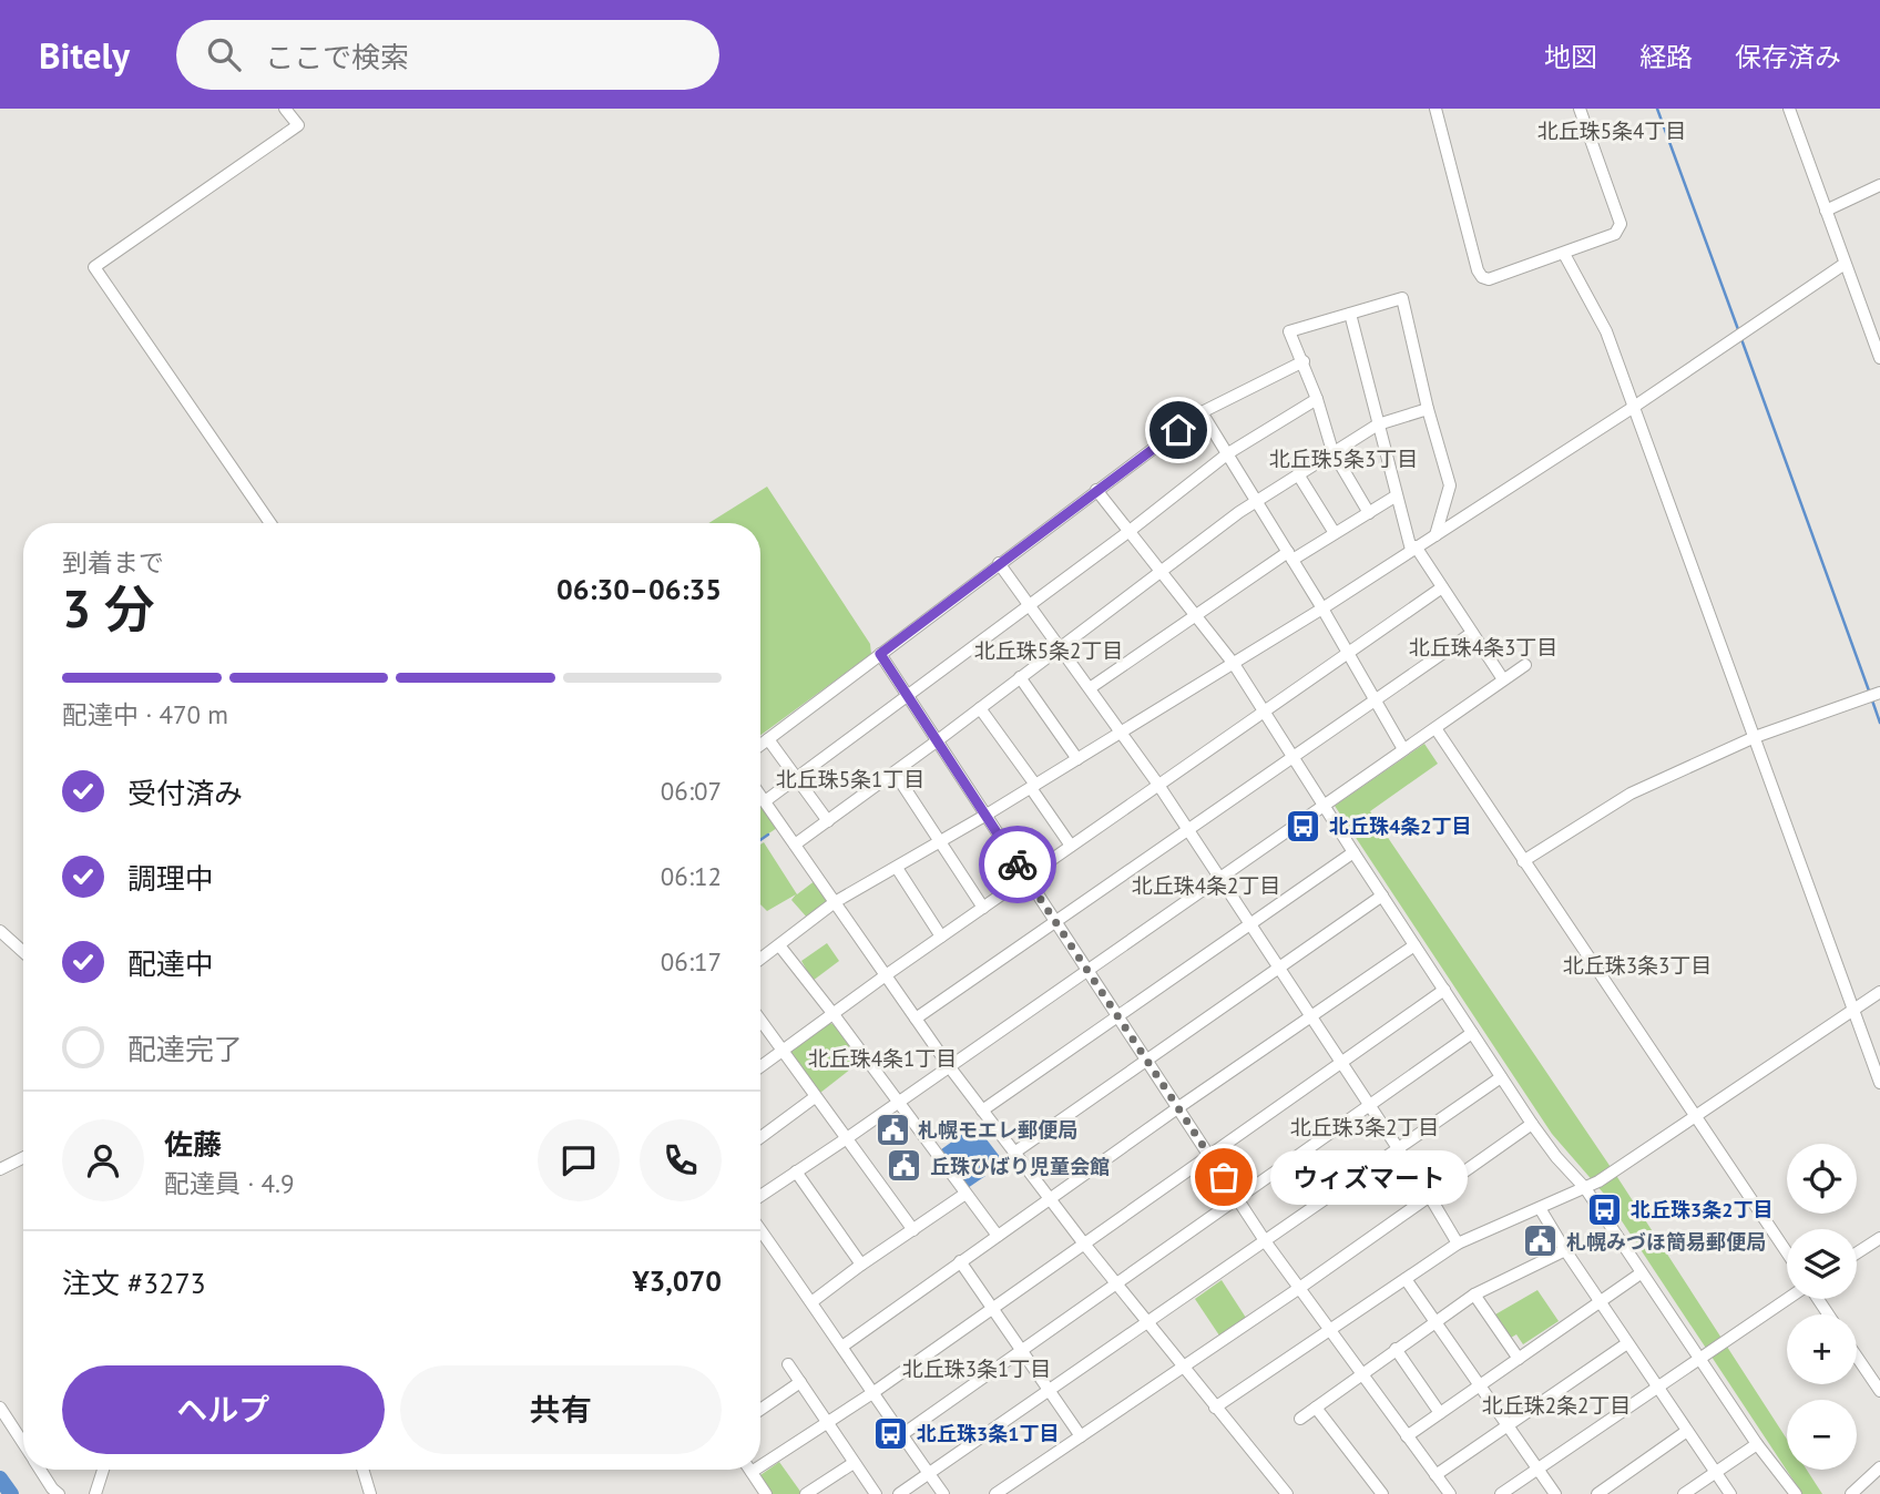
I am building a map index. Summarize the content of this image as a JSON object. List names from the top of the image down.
{
  "districts": [
    "北丘珠5条4丁目",
    "北丘珠5条3丁目",
    "北丘珠4条3丁目",
    "北丘珠5条2丁目",
    "北丘珠5条1丁目",
    "北丘珠4条2丁目",
    "北丘珠3条3丁目",
    "北丘珠4条1丁目",
    "北丘珠3条2丁目",
    "北丘珠3条1丁目",
    "北丘珠2条2丁目"
  ],
  "places": {
    "bus stop": ["北丘珠4条2丁目", "北丘珠3条2丁目", "北丘珠3条1丁目"],
    "public building": ["札幌モエレ郵便局", "丘珠ひばり児童会館", "札幌みづほ簡易郵便局"],
    "other": ["ウィズマート"]
  },
  "page": {
    "header": "Bitely",
    "search": "ここで検索",
    "nav": ["地図", "経路", "保存済み"],
    "heading": ["3 分", "到着まで", "06:30–06:35"],
    "panel": [
      "佐藤",
      "配達員 · 4.9",
      "注文 #3273",
      "¥3,070"
    ],
    "bar": "配達中 · 470 m",
    "list": [
      ["受付済み", "06:07"],
      ["調理中", "06:12"],
      ["配達中", "06:17"],
      "配達完了"
    ],
    "map_buttons": ["+", "−"],
    "bubble": "ウィズマート",
    "buttons": ["ヘルプ", "共有"]
  }
}
